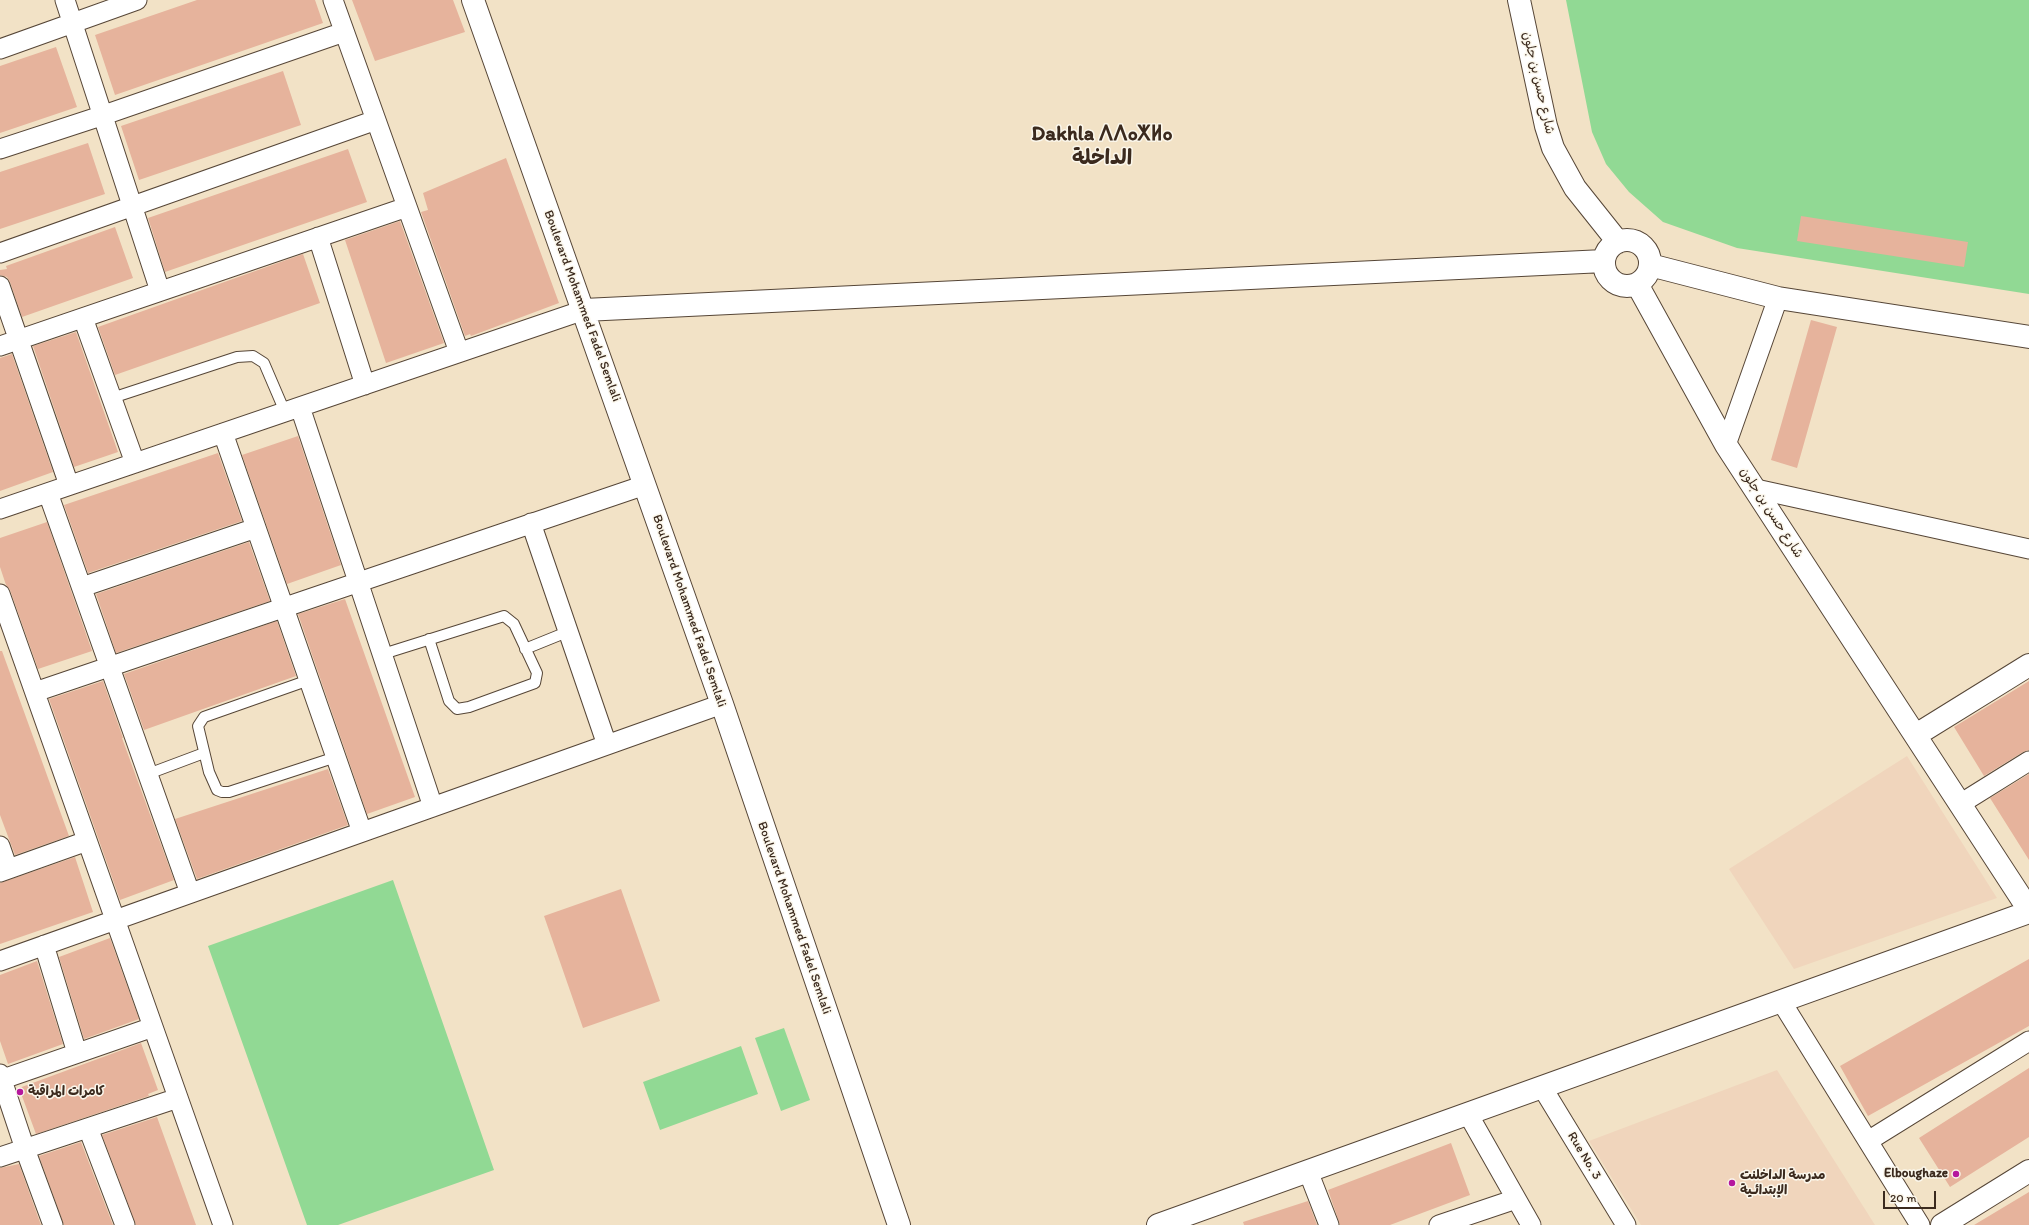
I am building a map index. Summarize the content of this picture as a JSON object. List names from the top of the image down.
{
  "streets": {
    "street": ["شارع حسن بن جلون", "Boulevard Mohammed Fadel Semlali", "Rue No. 3"]
  },
  "districts": ["Dakhla ⴷⴷⴰⵅⵍⴰ الداخلة"],
  "places": ["كامرات المراقبة", "Elboughaze", "مدرسة الداخلنت الإبتدائـية"],
  "scale_bar": "20 m"
}
